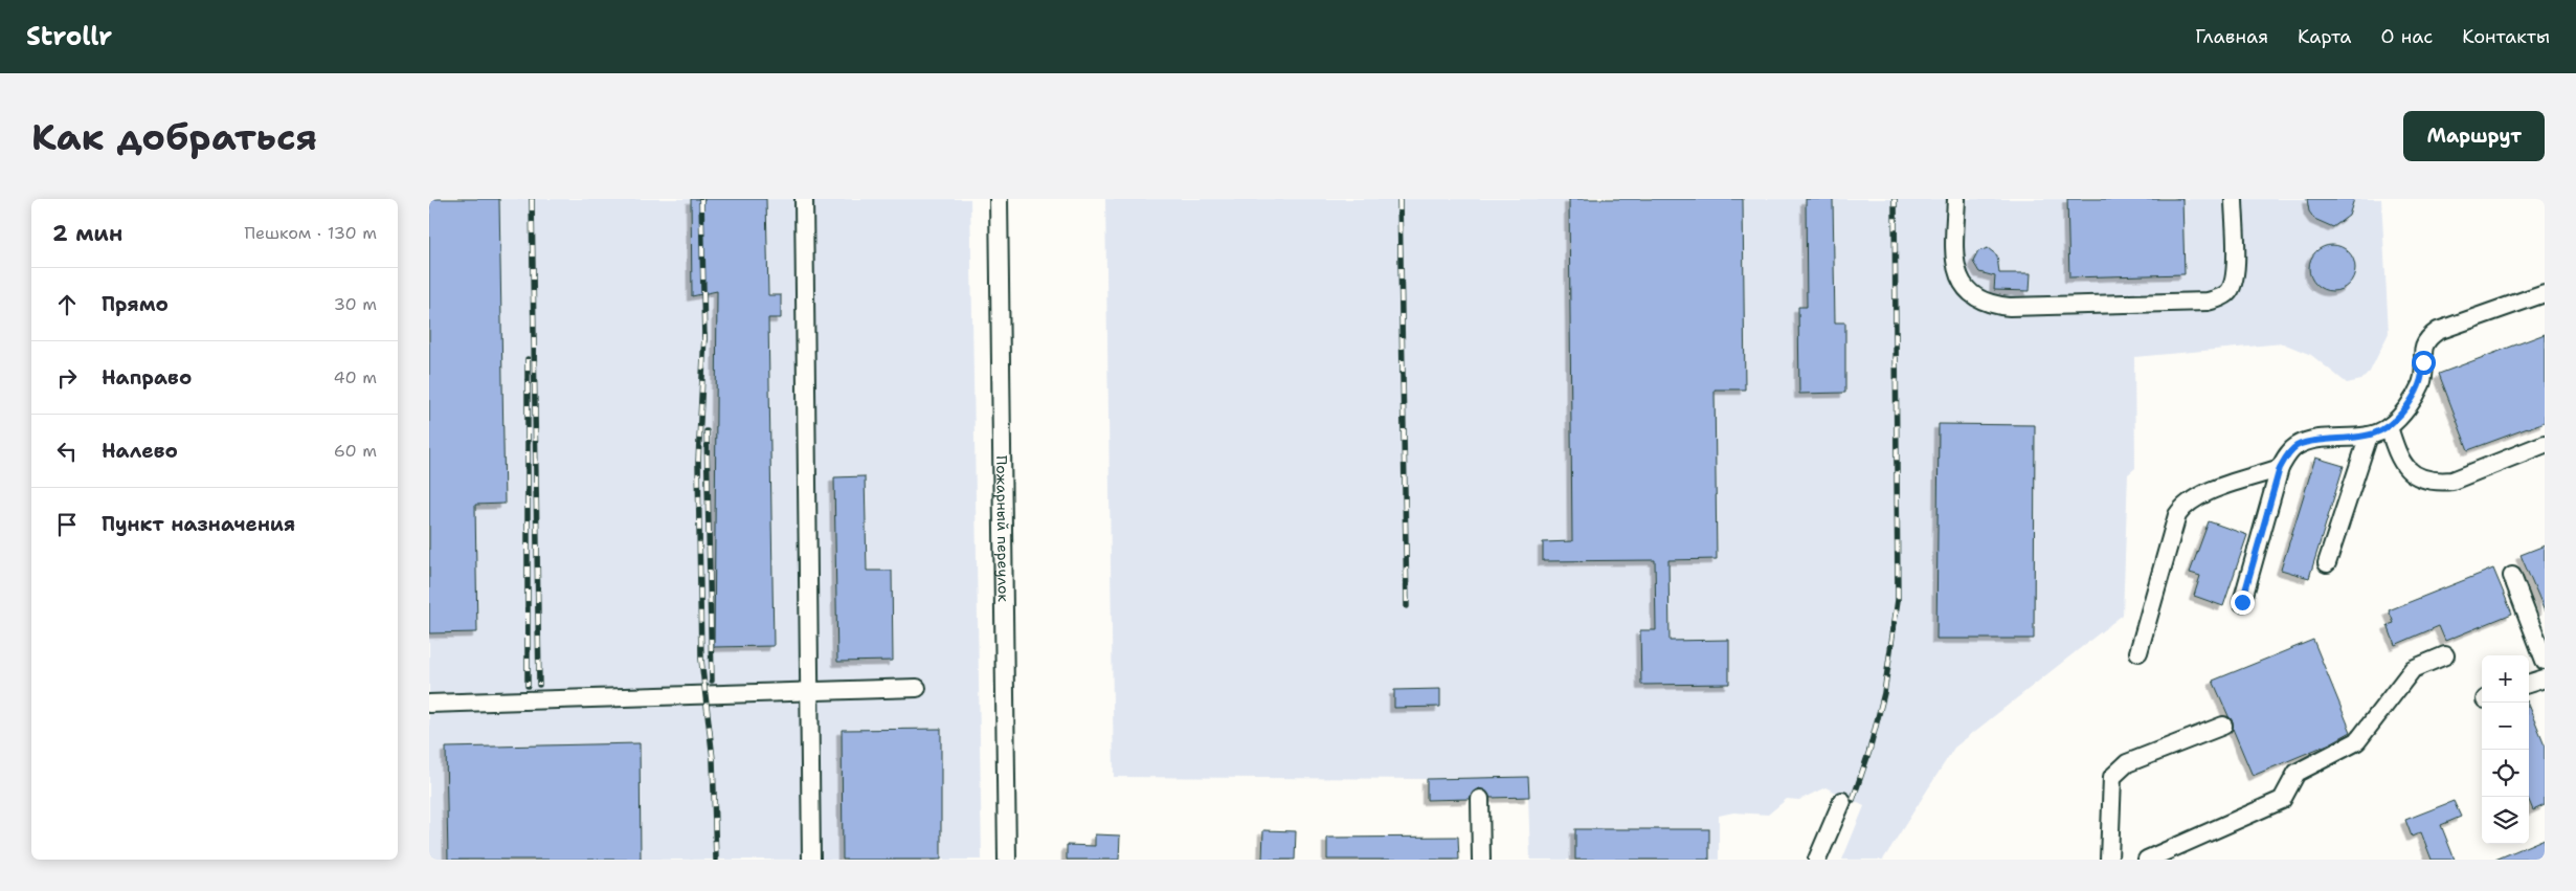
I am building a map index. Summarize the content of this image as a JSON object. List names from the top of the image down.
{
  "streets": {
    "street": ["Пожарный переулок"]
  },
  "page": {
    "header": "Strollr",
    "nav": [
      "Главная",
      "Карта",
      "О нас",
      "Контакты"
    ],
    "buttons": "Маршрут",
    "title": "Как добраться",
    "heading": ["2 мин", "Пешком · 130 m"],
    "list": [
      ["Прямо", "30 m"],
      ["Направо", "40 m"],
      ["Налево", "60 m"],
      "Пункт назначения"
    ],
    "map_buttons": ["+", "−"]
  }
}
